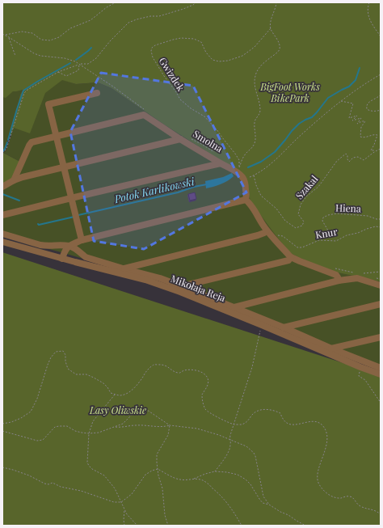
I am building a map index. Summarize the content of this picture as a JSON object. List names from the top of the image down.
{
  "streets": {
    "street": ["Mikołaja Reja"],
    "path": [
      "Gwizdek",
      "Smolna",
      "Szakal",
      "Hiena",
      "Knur"
    ]
  },
  "crossings": [
    ["Hiena", "Knur"]
  ],
  "water": ["Potok Karlikowski"],
  "parks": ["BigFoot Works BikePark", "Lasy Oliwskie"]
}
